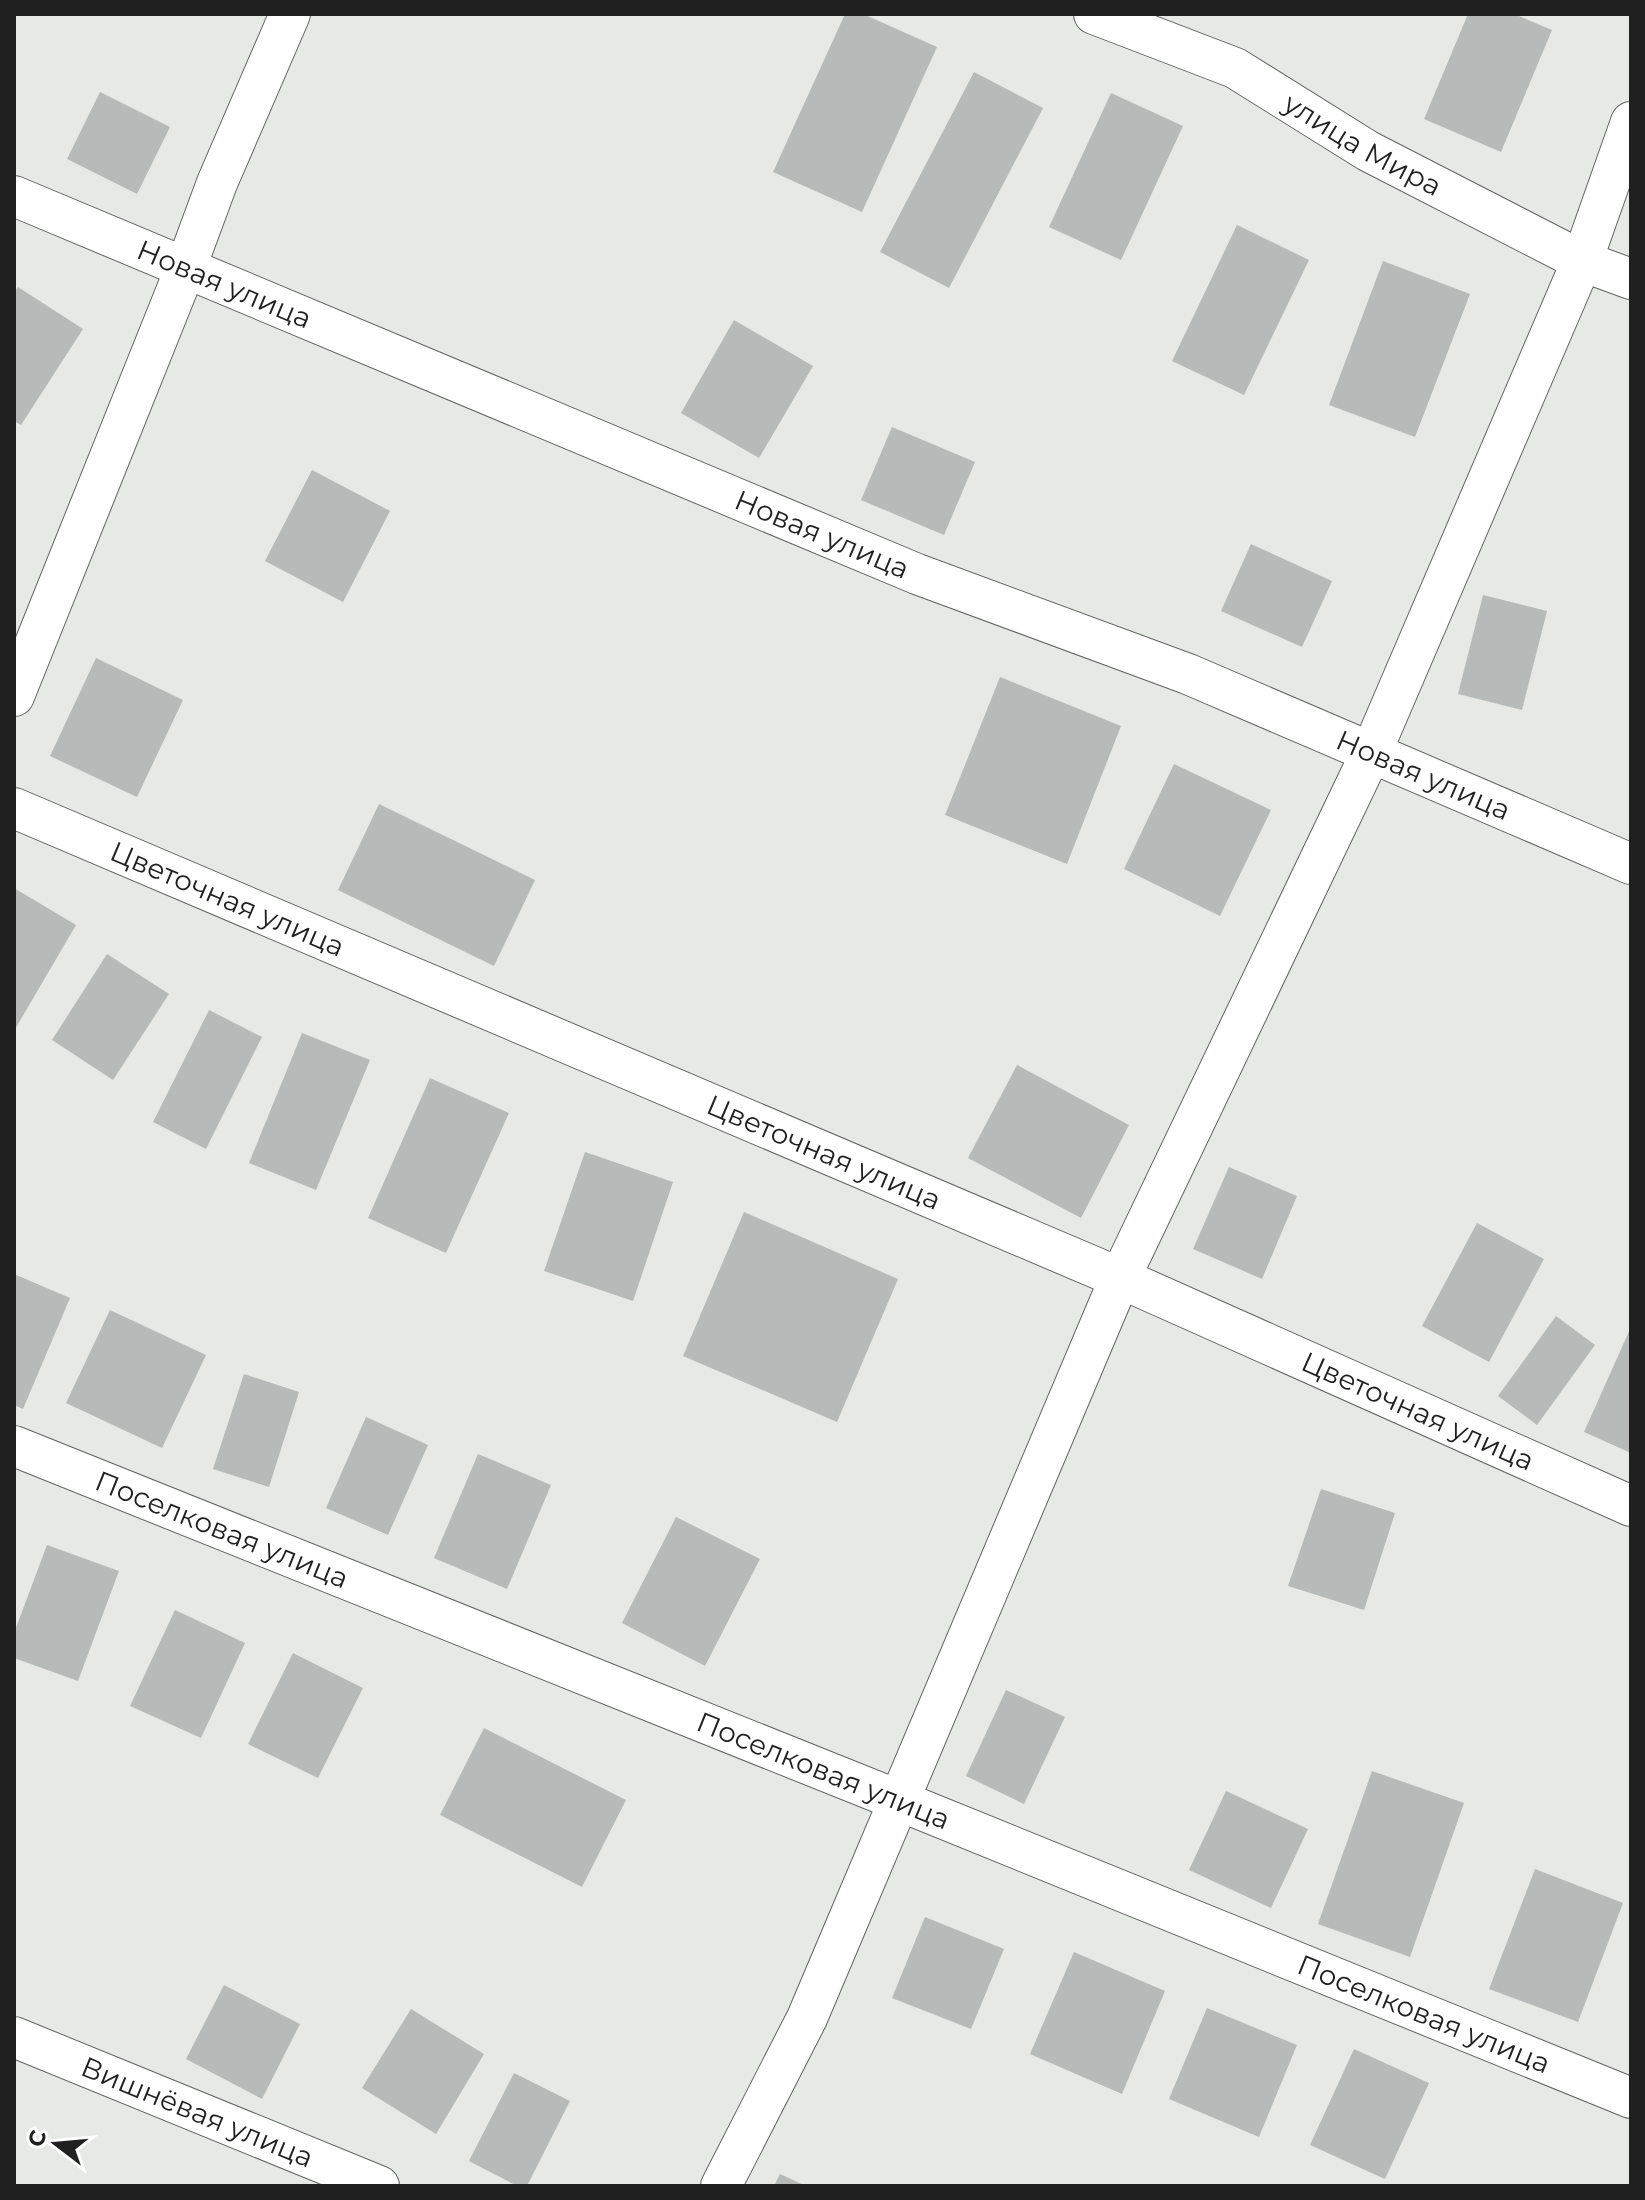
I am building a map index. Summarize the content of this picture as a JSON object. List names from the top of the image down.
{
  "streets": {
    "street": [
      "улица Мира",
      "Новая улица",
      "Цветочная улица",
      "Поселковая улица",
      "Вишнёвая улица"
    ]
  },
  "north": "left"
}
